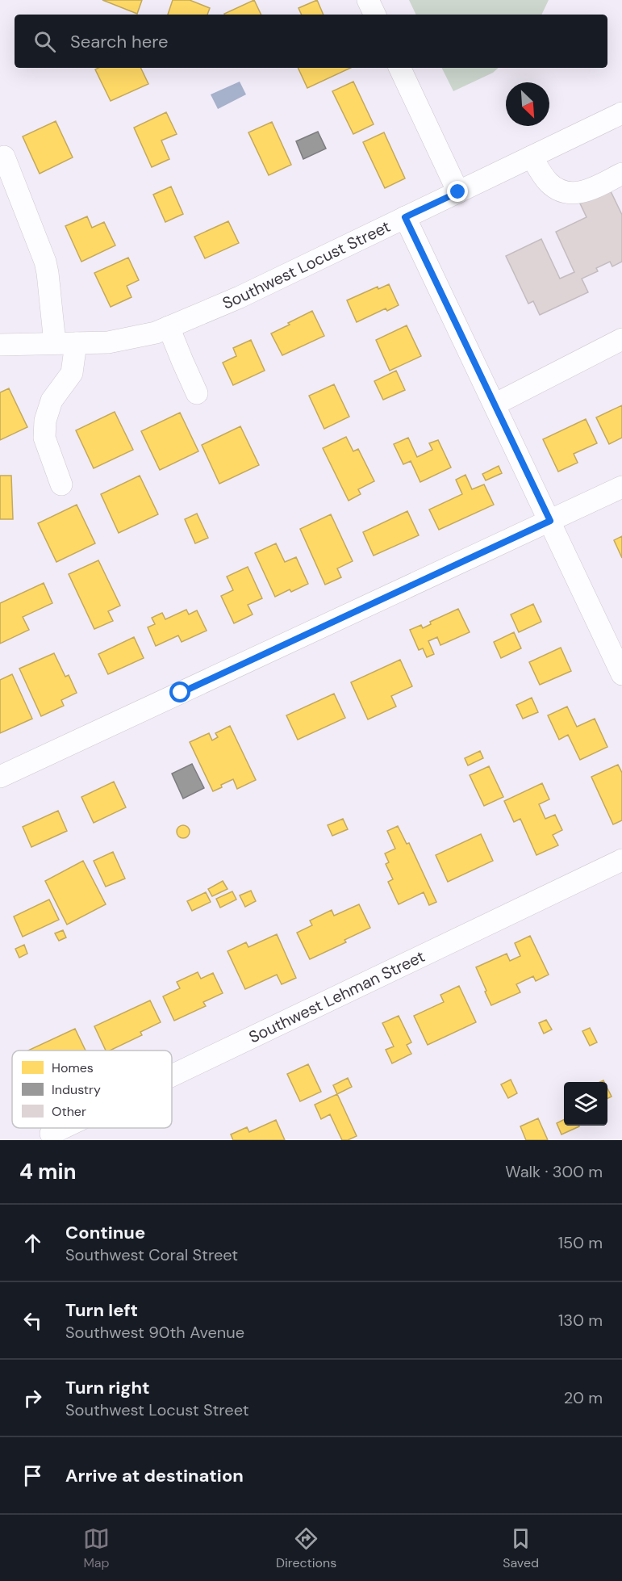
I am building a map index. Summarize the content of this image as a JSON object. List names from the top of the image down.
{
  "streets": {
    "street": ["Southwest Locust Street", "Southwest Lehman Street"]
  },
  "legend": ["Homes", "Industry", "Other"],
  "north": "bottom right",
  "page": {
    "search": "Search here",
    "heading": ["4 min", "Walk · 300 m"],
    "list": [
      ["Continue", "Southwest Coral Street", "150 m"],
      ["Turn left", "Southwest 90th Avenue", "130 m"],
      ["Turn right", "Southwest Locust Street", "20 m"],
      "Arrive at destination"
    ],
    "nav": ["Map", "Directions", "Saved"]
  }
}
